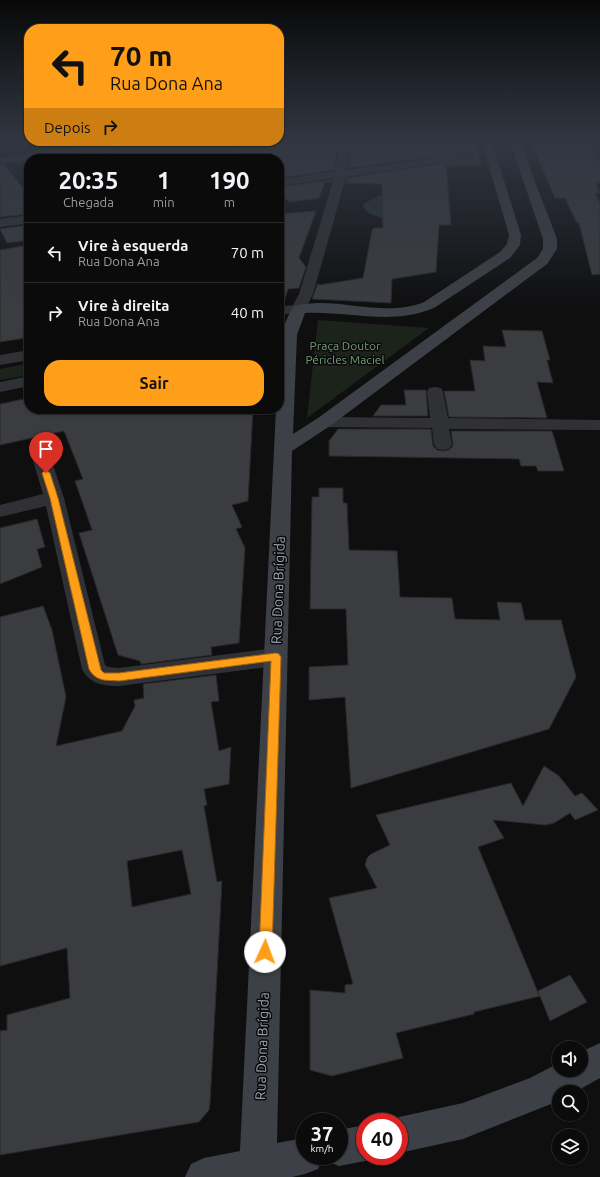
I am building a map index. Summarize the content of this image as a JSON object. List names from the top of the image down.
{
  "streets": {
    "street": ["Rua Dona Brígida"]
  },
  "parks": ["Praça Doutor Péricles Maciel"],
  "page": {
    "turn": ["70 m", "Rua Dona Ana"],
    "then": "Depois",
    "eta": [
      "20:35",
      "Chegada",
      "1",
      "min",
      "190",
      "m"
    ],
    "list": [
      {
        "name": "Vire à esquerda",
        "note": "Rua Dona Ana",
        "value": "70 m"
      },
      {
        "name": "Vire à direita",
        "note": "Rua Dona Ana",
        "value": "40 m"
      }
    ],
    "buttons": "Sair",
    "speed": "37 km/h",
    "limit": "40"
  }
}
